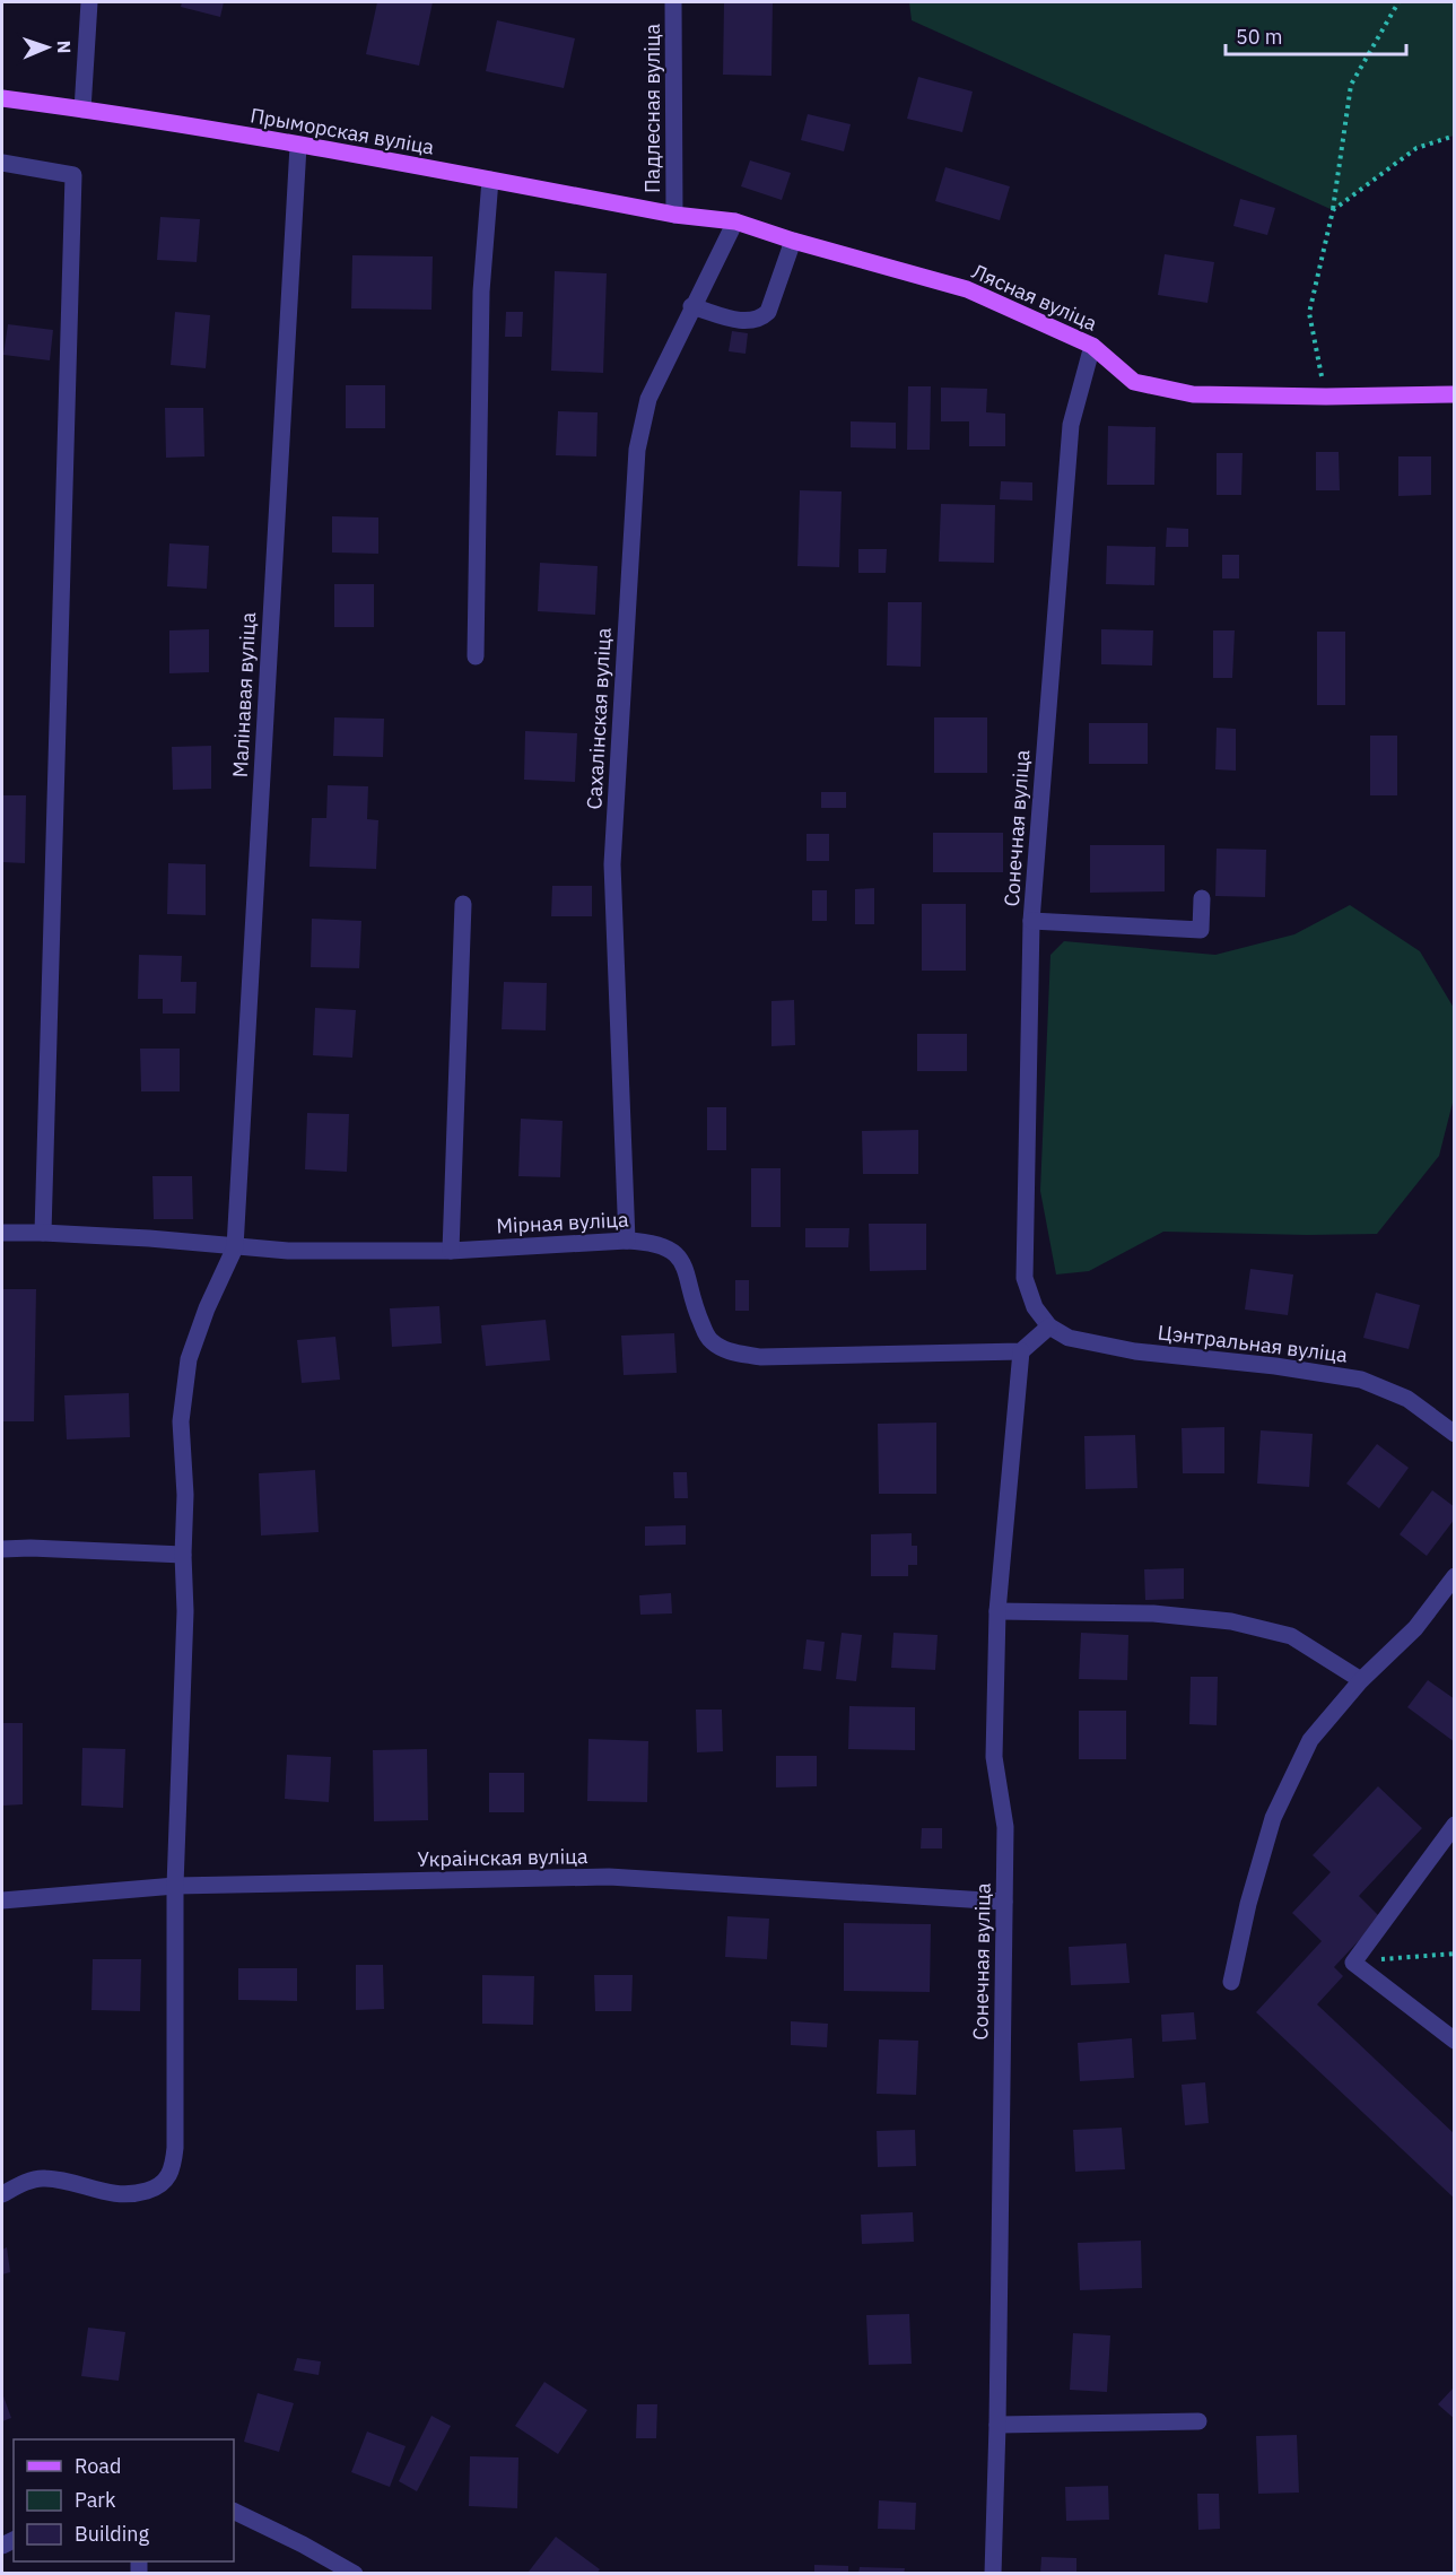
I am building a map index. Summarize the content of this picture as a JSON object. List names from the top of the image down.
{
  "streets": {
    "main road": ["Прыморская вуліца", "Лясная вуліца"],
    "street": [
      "Падлесная вуліца",
      "Малінавая вуліца",
      "Сахалінская вуліца",
      "Сонечная вуліца",
      "Мірная вуліца",
      "Цэнтральная вуліца",
      "Украінская вуліца"
    ]
  },
  "crossings": [
    ["Падлесная вуліца", "Прыморская вуліца"],
    ["Падлесная вуліца", "Лясная вуліца"],
    ["Прыморская вуліца", "Лясная вуліца"],
    ["Прыморская вуліца", "Малінавая вуліца"],
    ["Лясная вуліца", "Сахалінская вуліца"],
    ["Лясная вуліца", "Сонечная вуліца"],
    ["Малінавая вуліца", "Мірная вуліца"],
    ["Сахалінская вуліца", "Мірная вуліца"],
    ["Сонечная вуліца", "Мірная вуліца"],
    ["Сонечная вуліца", "Цэнтральная вуліца"],
    ["Сонечная вуліца", "Украінская вуліца"]
  ],
  "legend": ["Road", "Park", "Building"],
  "scale_bar": "50 m",
  "north": "right"
}
